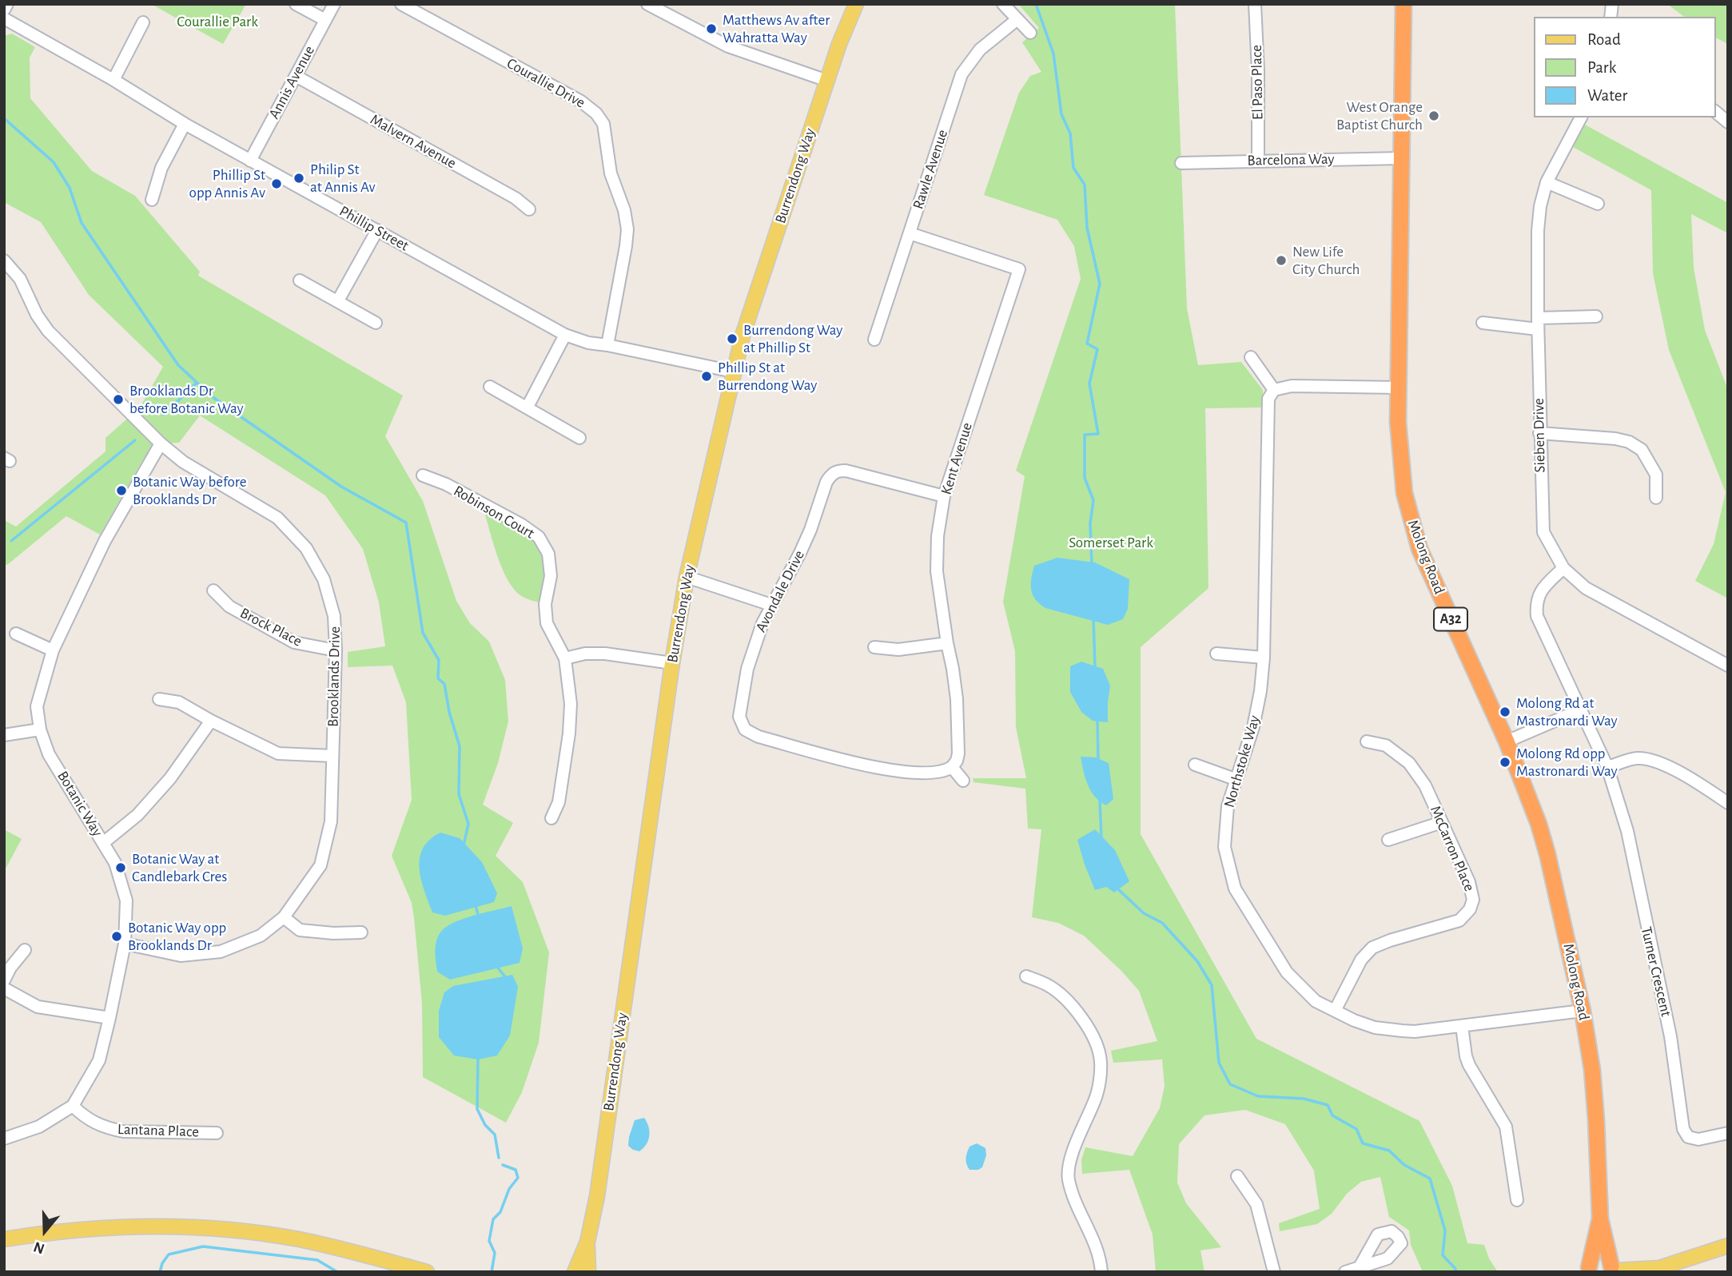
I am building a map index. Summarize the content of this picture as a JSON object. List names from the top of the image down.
{
  "streets": {
    "highway": ["Molong Road", "A32"],
    "main road": ["Burrendong Way"],
    "street": [
      "Annis Avenue",
      "El Paso Place",
      "Courallie Drive",
      "Malvern Avenue",
      "Barcelona Way",
      "Rawle Avenue",
      "Phillip Street",
      "Sieben Drive",
      "Kent Avenue",
      "Robinson Court",
      "Avondale Drive",
      "Brock Place",
      "Brooklands Drive",
      "Northstoke Way",
      "Botanic Way",
      "McCarron Place",
      "Turner Crescent",
      "Lantana Place"
    ]
  },
  "crossings": [
    ["Annis Avenue", "Malvern Avenue"],
    ["Annis Avenue", "Phillip Street"],
    ["El Paso Place", "Barcelona Way"],
    ["Courallie Drive", "Phillip Street"],
    ["Barcelona Way", "Molong Road"],
    ["Rawle Avenue", "Kent Avenue"],
    ["Burrendong Way", "Phillip Street"],
    ["Sieben Drive", "Turner Crescent"],
    ["Kent Avenue", "Avondale Drive"],
    ["Molong Road", "A32"],
    ["Molong Road", "Northstoke Way"],
    ["Brock Place", "Brooklands Drive"],
    ["Brooklands Drive", "Botanic Way"],
    ["Northstoke Way", "McCarron Place"],
    ["Botanic Way", "Lantana Place"]
  ],
  "parks": ["Courallie Park", "Somerset Park"],
  "places": [
    "Matthews Av after Wahratta Way",
    "West Orange Baptist Church",
    "Philip St at Annis Av",
    "Phillip St opp Annis Av",
    "New Life City Church",
    "Burrendong Way at Phillip St",
    "Phillip St at Burrendong Way",
    "Brooklands Dr before Botanic Way",
    "Botanic Way before Brooklands Dr",
    "Molong Rd at Mastronardi Way",
    "Molong Rd opp Mastronardi Way",
    "Botanic Way at Candlebark Cres",
    "Botanic Way opp Brooklands Dr"
  ],
  "legend": ["Road", "Park", "Water"],
  "north": "bottom"
}
